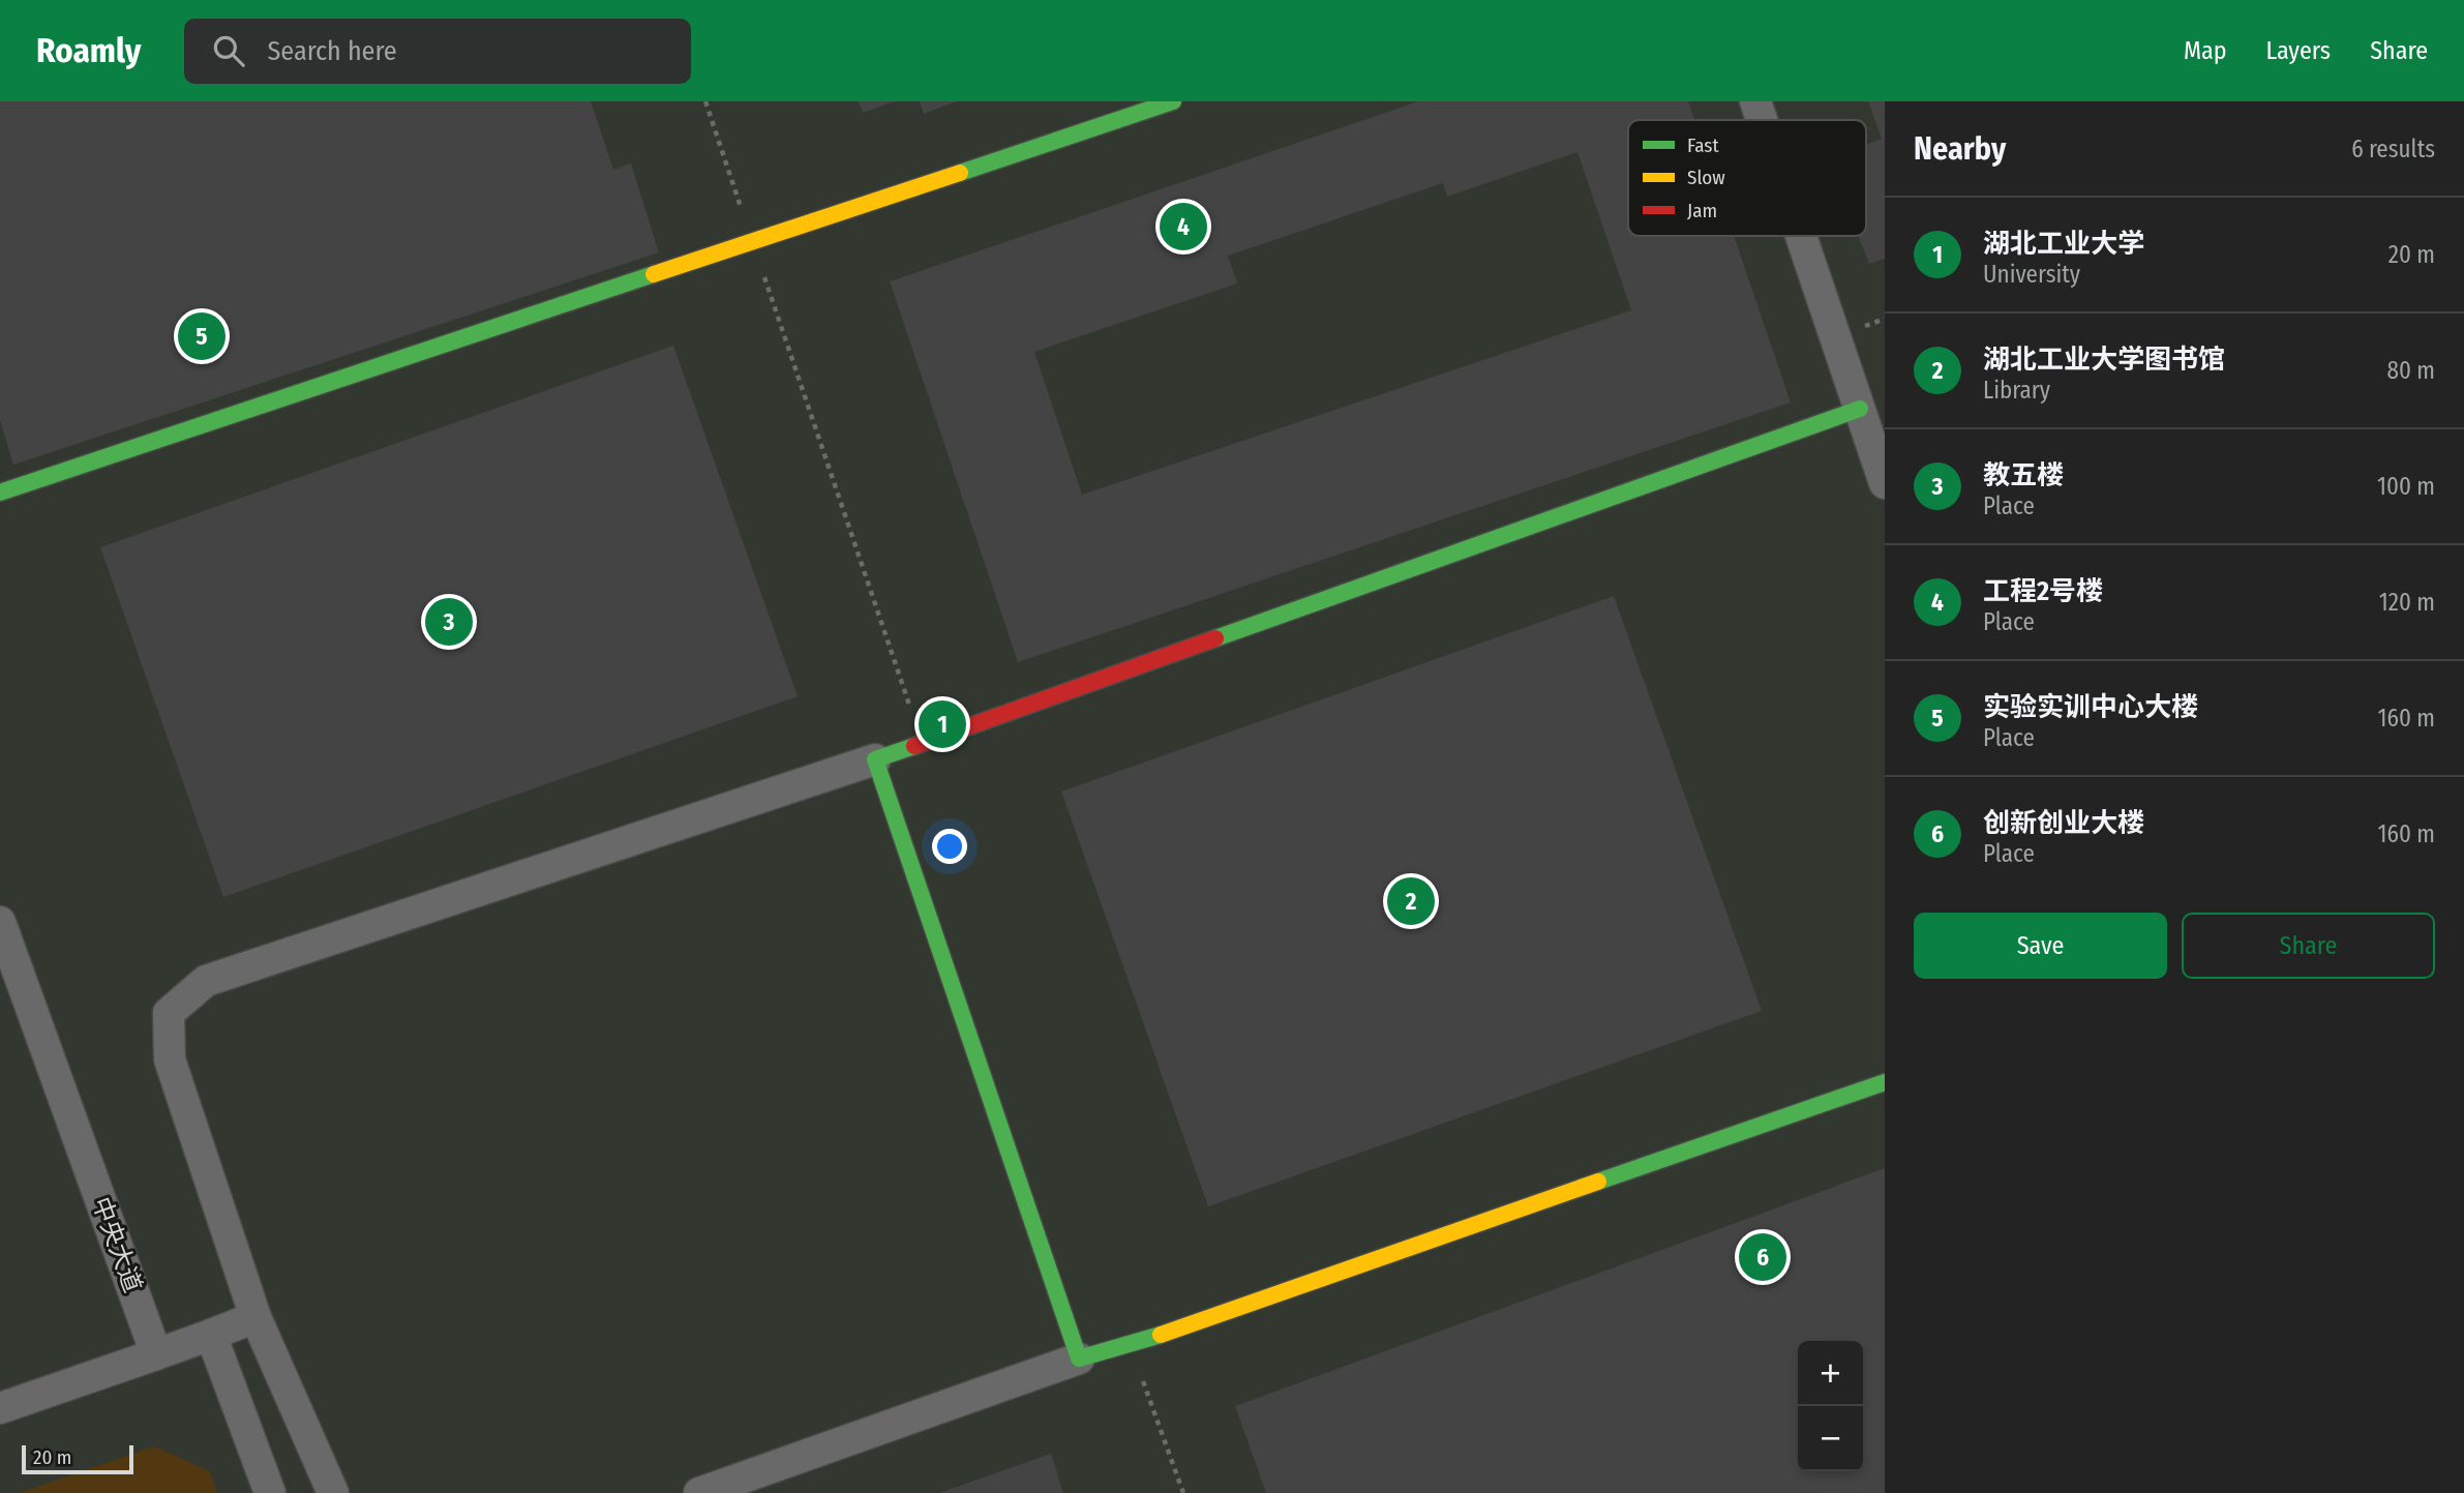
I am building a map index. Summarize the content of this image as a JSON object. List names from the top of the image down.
{
  "streets": {
    "street": ["中央大道"]
  },
  "legend": ["Fast", "Slow", "Jam"],
  "scale_bar": "20 m",
  "page": {
    "header": "Roamly",
    "search": "Search here",
    "nav": ["Map", "Layers", "Share"],
    "heading": ["Nearby", "6 results"],
    "list": [
      {
        "mark": "1",
        "name": "湖北工业大学",
        "note": "University",
        "value": "20 m"
      },
      {
        "mark": "2",
        "name": "湖北工业大学图书馆",
        "note": "Library",
        "value": "80 m"
      },
      {
        "mark": "3",
        "name": "教五楼",
        "note": "Place",
        "value": "100 m"
      },
      {
        "mark": "4",
        "name": "工程2号楼",
        "note": "Place",
        "value": "120 m"
      },
      {
        "mark": "5",
        "name": "实验实训中心大楼",
        "note": "Place",
        "value": "160 m"
      },
      {
        "mark": "6",
        "name": "创新创业大楼",
        "note": "Place",
        "value": "160 m"
      }
    ],
    "pins": [
      "4",
      "5",
      "3",
      "1",
      "2",
      "6"
    ],
    "buttons": ["Save", "Share"],
    "map_buttons": ["+", "−"],
    "scale": "20 m"
  }
}
